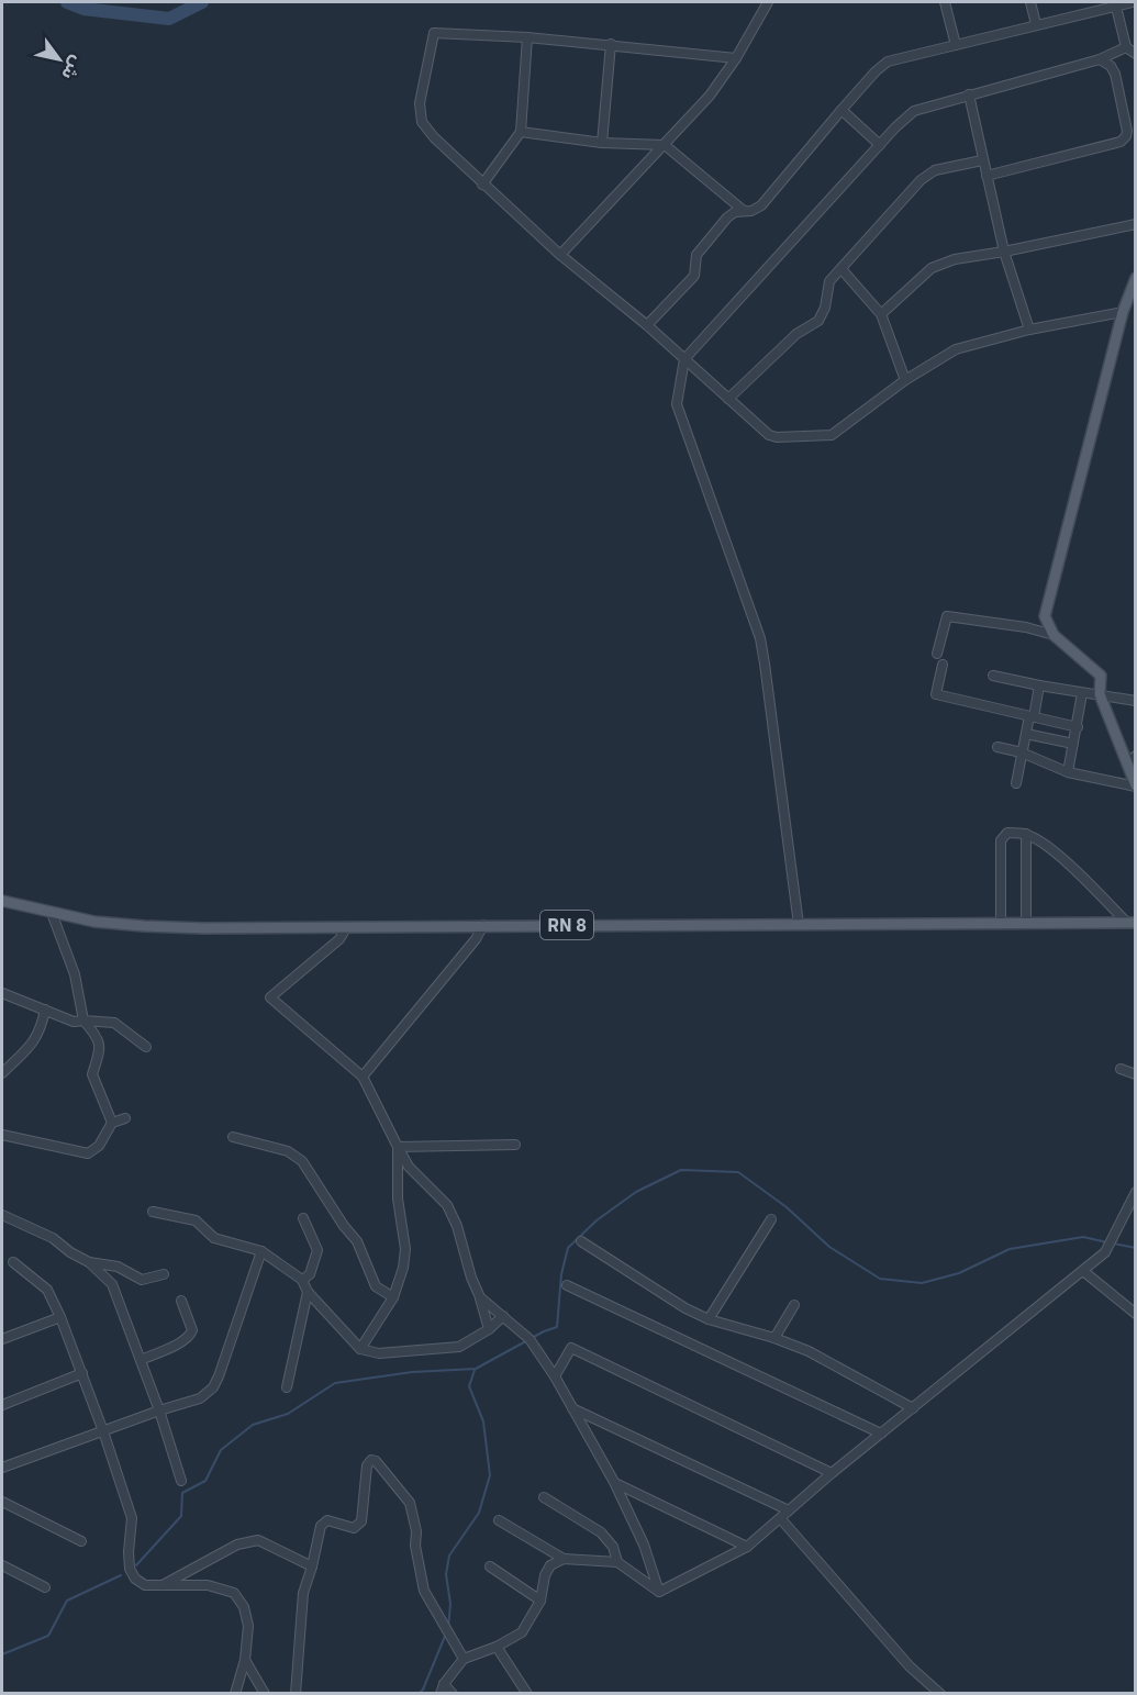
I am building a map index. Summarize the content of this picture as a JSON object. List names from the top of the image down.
{
  "streets": {
    "main road": ["RN 8"]
  },
  "north": "bottom right"
}
